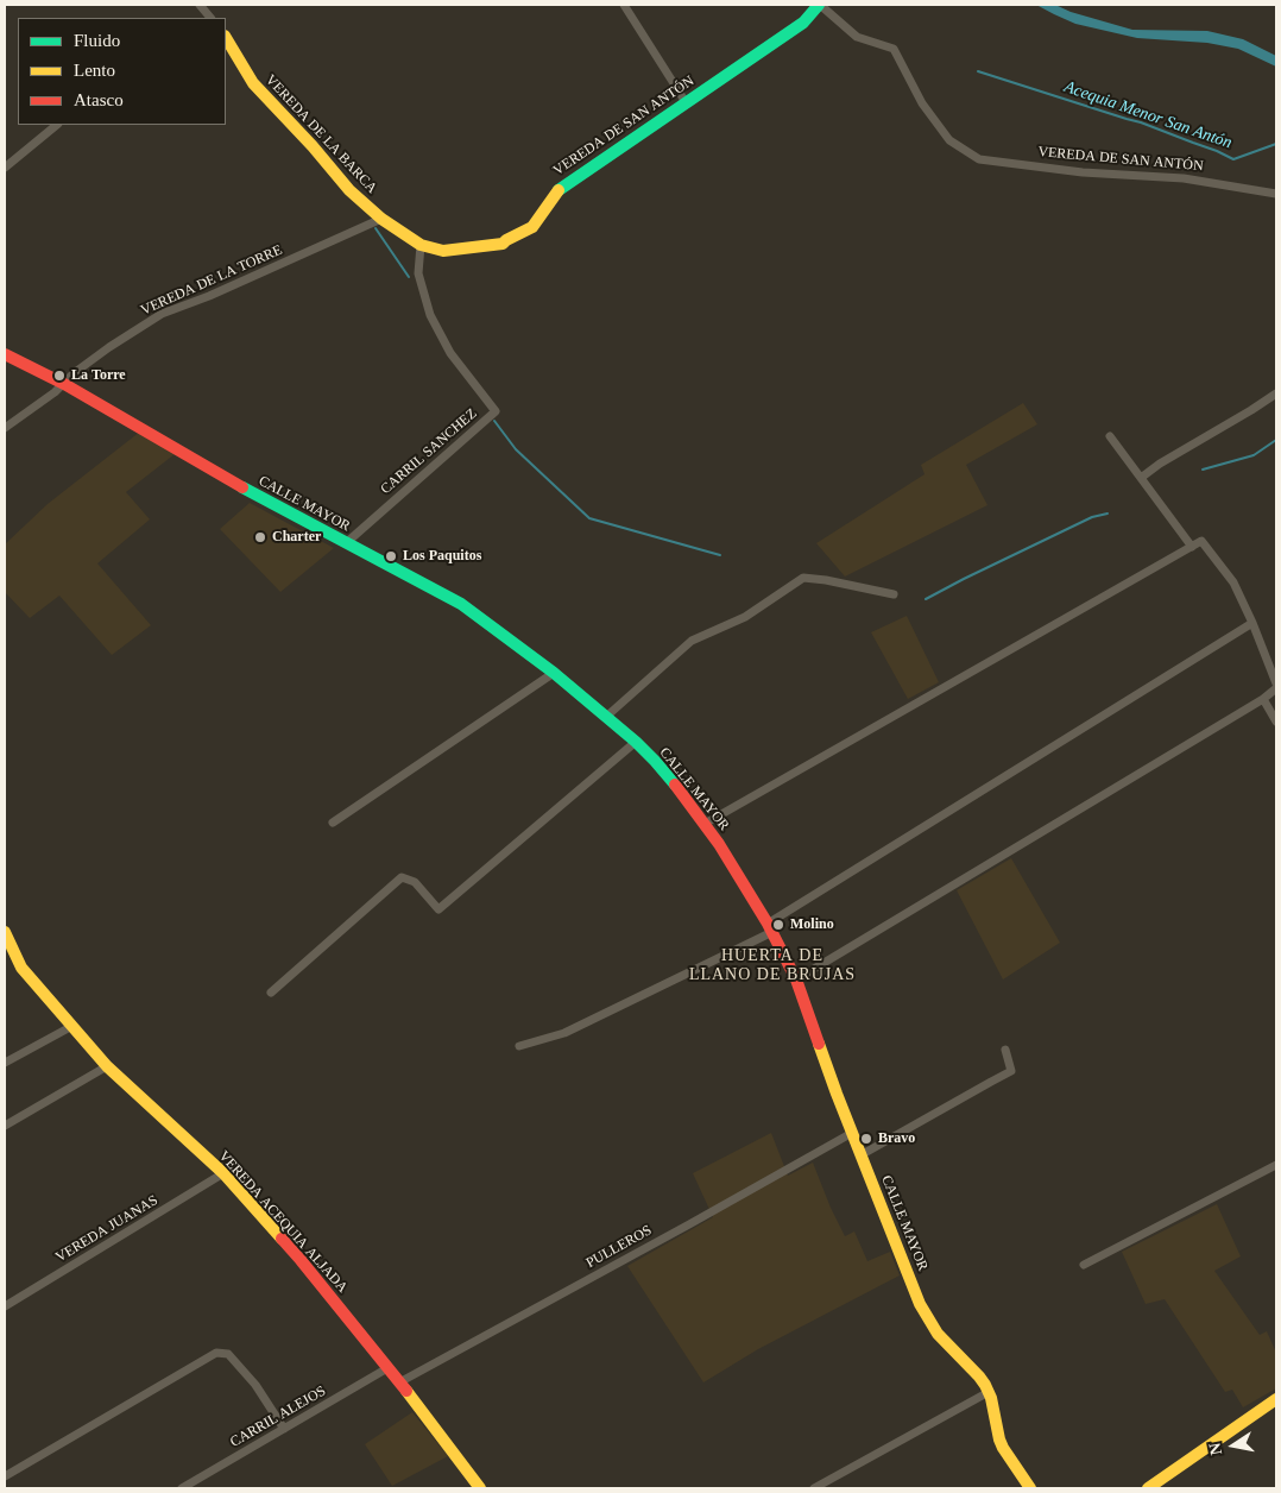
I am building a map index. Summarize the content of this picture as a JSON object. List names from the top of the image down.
{
  "streets": {
    "main road": [
      "VEREDA DE SAN ANTÓN",
      "VEREDA DE LA BARCA",
      "CALLE MAYOR",
      "VEREDA ACEQUIA ALJADA"
    ],
    "street": [
      "VEREDA DE LA TORRE",
      "CARRIL SANCHEZ",
      "VEREDA JUANAS",
      "PULLEROS",
      "CARRIL ALEJOS"
    ]
  },
  "crossings": [
    ["VEREDA DE SAN ANTÓN", "VEREDA DE LA BARCA"],
    ["VEREDA DE SAN ANTÓN", "VEREDA DE LA TORRE"],
    ["VEREDA DE SAN ANTÓN", "CARRIL SANCHEZ"],
    ["VEREDA DE LA BARCA", "VEREDA DE LA TORRE"],
    ["VEREDA DE LA TORRE", "CALLE MAYOR"],
    ["CARRIL SANCHEZ", "CALLE MAYOR"],
    ["CALLE MAYOR", "PULLEROS"],
    ["VEREDA ACEQUIA ALJADA", "VEREDA JUANAS"],
    ["VEREDA ACEQUIA ALJADA", "PULLEROS"],
    ["VEREDA ACEQUIA ALJADA", "CARRIL ALEJOS"]
  ],
  "districts": ["HUERTA DE LLANO DE BRUJAS"],
  "water": ["Acequia Menor San Antón"],
  "places": [
    "La Torre",
    "Charter",
    "Los Paquitos",
    "Molino",
    "Bravo"
  ],
  "legend": ["Fluido", "Lento", "Atasco"],
  "north": "left"
}
